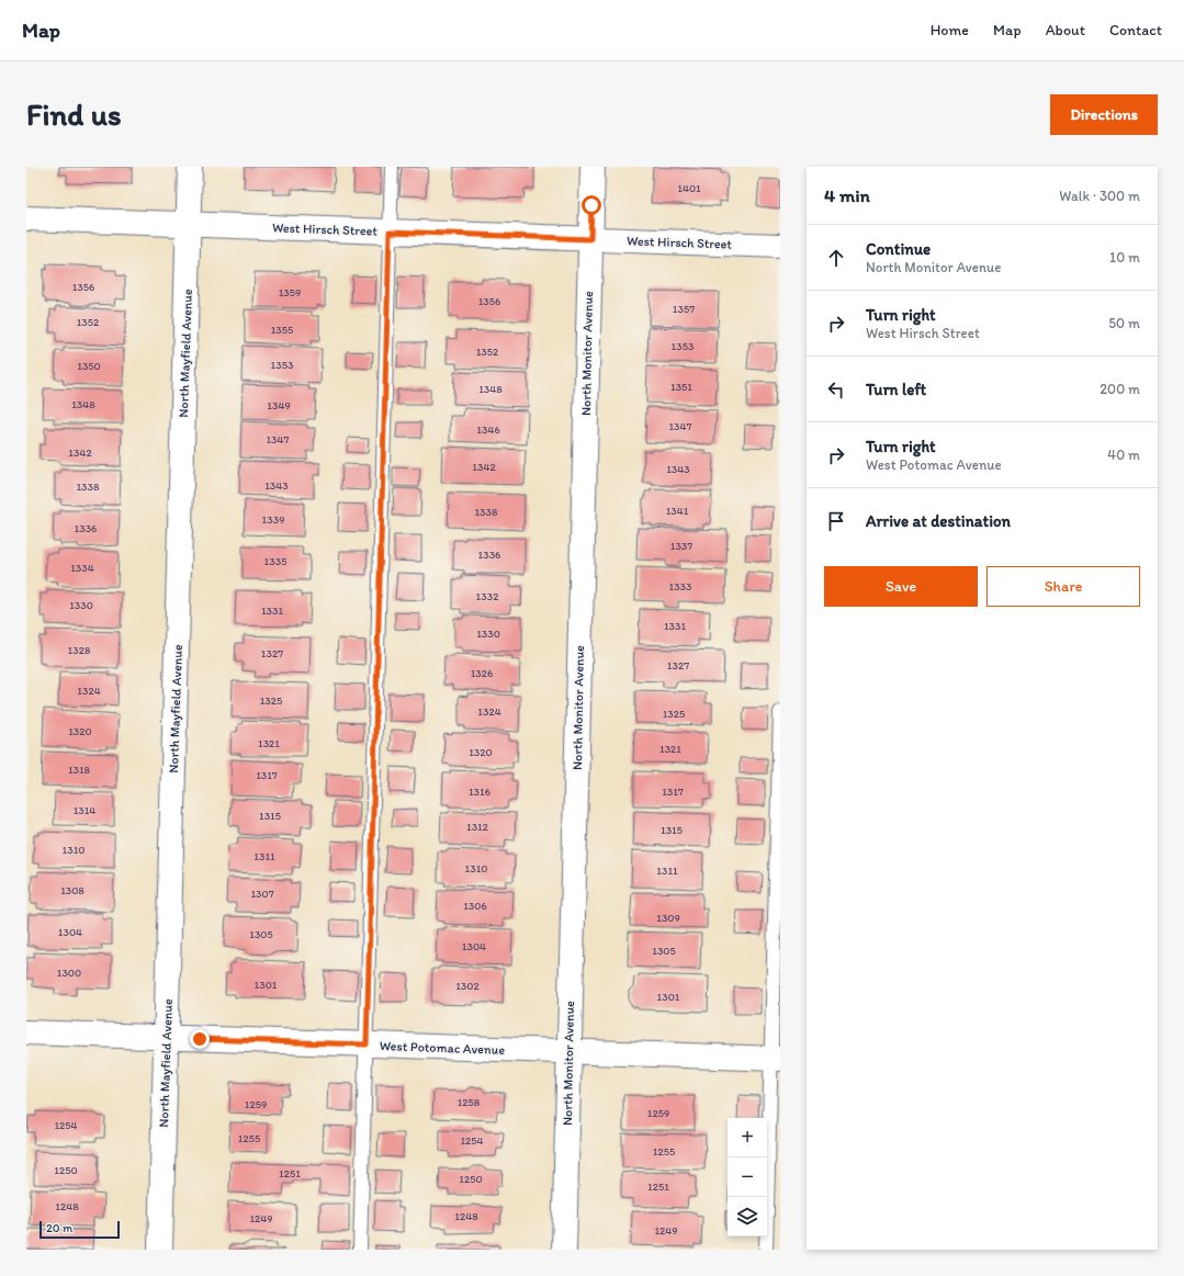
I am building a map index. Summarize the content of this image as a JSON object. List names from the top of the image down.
{
  "streets": {
    "street": [
      "West Hirsch Street",
      "North Mayfield Avenue",
      "North Monitor Avenue",
      "West Potomac Avenue"
    ]
  },
  "crossings": [
    ["West Hirsch Street", "North Mayfield Avenue"],
    ["West Hirsch Street", "North Monitor Avenue"],
    ["North Mayfield Avenue", "West Potomac Avenue"],
    ["North Monitor Avenue", "West Potomac Avenue"]
  ],
  "house_numbers": [
    "1401",
    "1356",
    "1359",
    "1356",
    "1357",
    "1352",
    "1355",
    "1353",
    "1352",
    "1353",
    "1350",
    "1351",
    "1348",
    "1348",
    "1349",
    "1347",
    "1346",
    "1347",
    "1342",
    "1342",
    "1343",
    "1343",
    "1338",
    "1341",
    "1338",
    "1339",
    "1336",
    "1337",
    "1336",
    "1335",
    "1334",
    "1333",
    "1332",
    "1330",
    "1331",
    "1331",
    "1330",
    "1328",
    "1327",
    "1327",
    "1326",
    "1324",
    "1325",
    "1324",
    "1325",
    "1320",
    "1321",
    "1321",
    "1320",
    "1318",
    "1317",
    "1316",
    "1317",
    "1314",
    "1315",
    "1312",
    "1315",
    "1310",
    "1311",
    "1310",
    "1311",
    "1308",
    "1307",
    "1306",
    "1309",
    "1304",
    "1305",
    "1304",
    "1305",
    "1300",
    "1301",
    "1302",
    "1301",
    "1258",
    "1259",
    "1259",
    "1254",
    "1255",
    "1254",
    "1255",
    "1250",
    "1251",
    "1250",
    "1251",
    "1248",
    "1248",
    "1249",
    "1249"
  ],
  "scale_bar": "20 m",
  "page": {
    "header": "Map",
    "nav": [
      "Home",
      "Map",
      "About",
      "Contact"
    ],
    "buttons": [
      "Directions",
      ["Save", "Share"]
    ],
    "title": "Find us",
    "heading": ["4 min", "Walk · 300 m"],
    "list": [
      ["Continue", "North Monitor Avenue", "10 m"],
      ["Turn right", "West Hirsch Street", "50 m"],
      ["Turn left", "200 m"],
      ["Turn right", "West Potomac Avenue", "40 m"],
      "Arrive at destination"
    ],
    "map_buttons": ["+", "−"],
    "scale": "20 m"
  }
}
